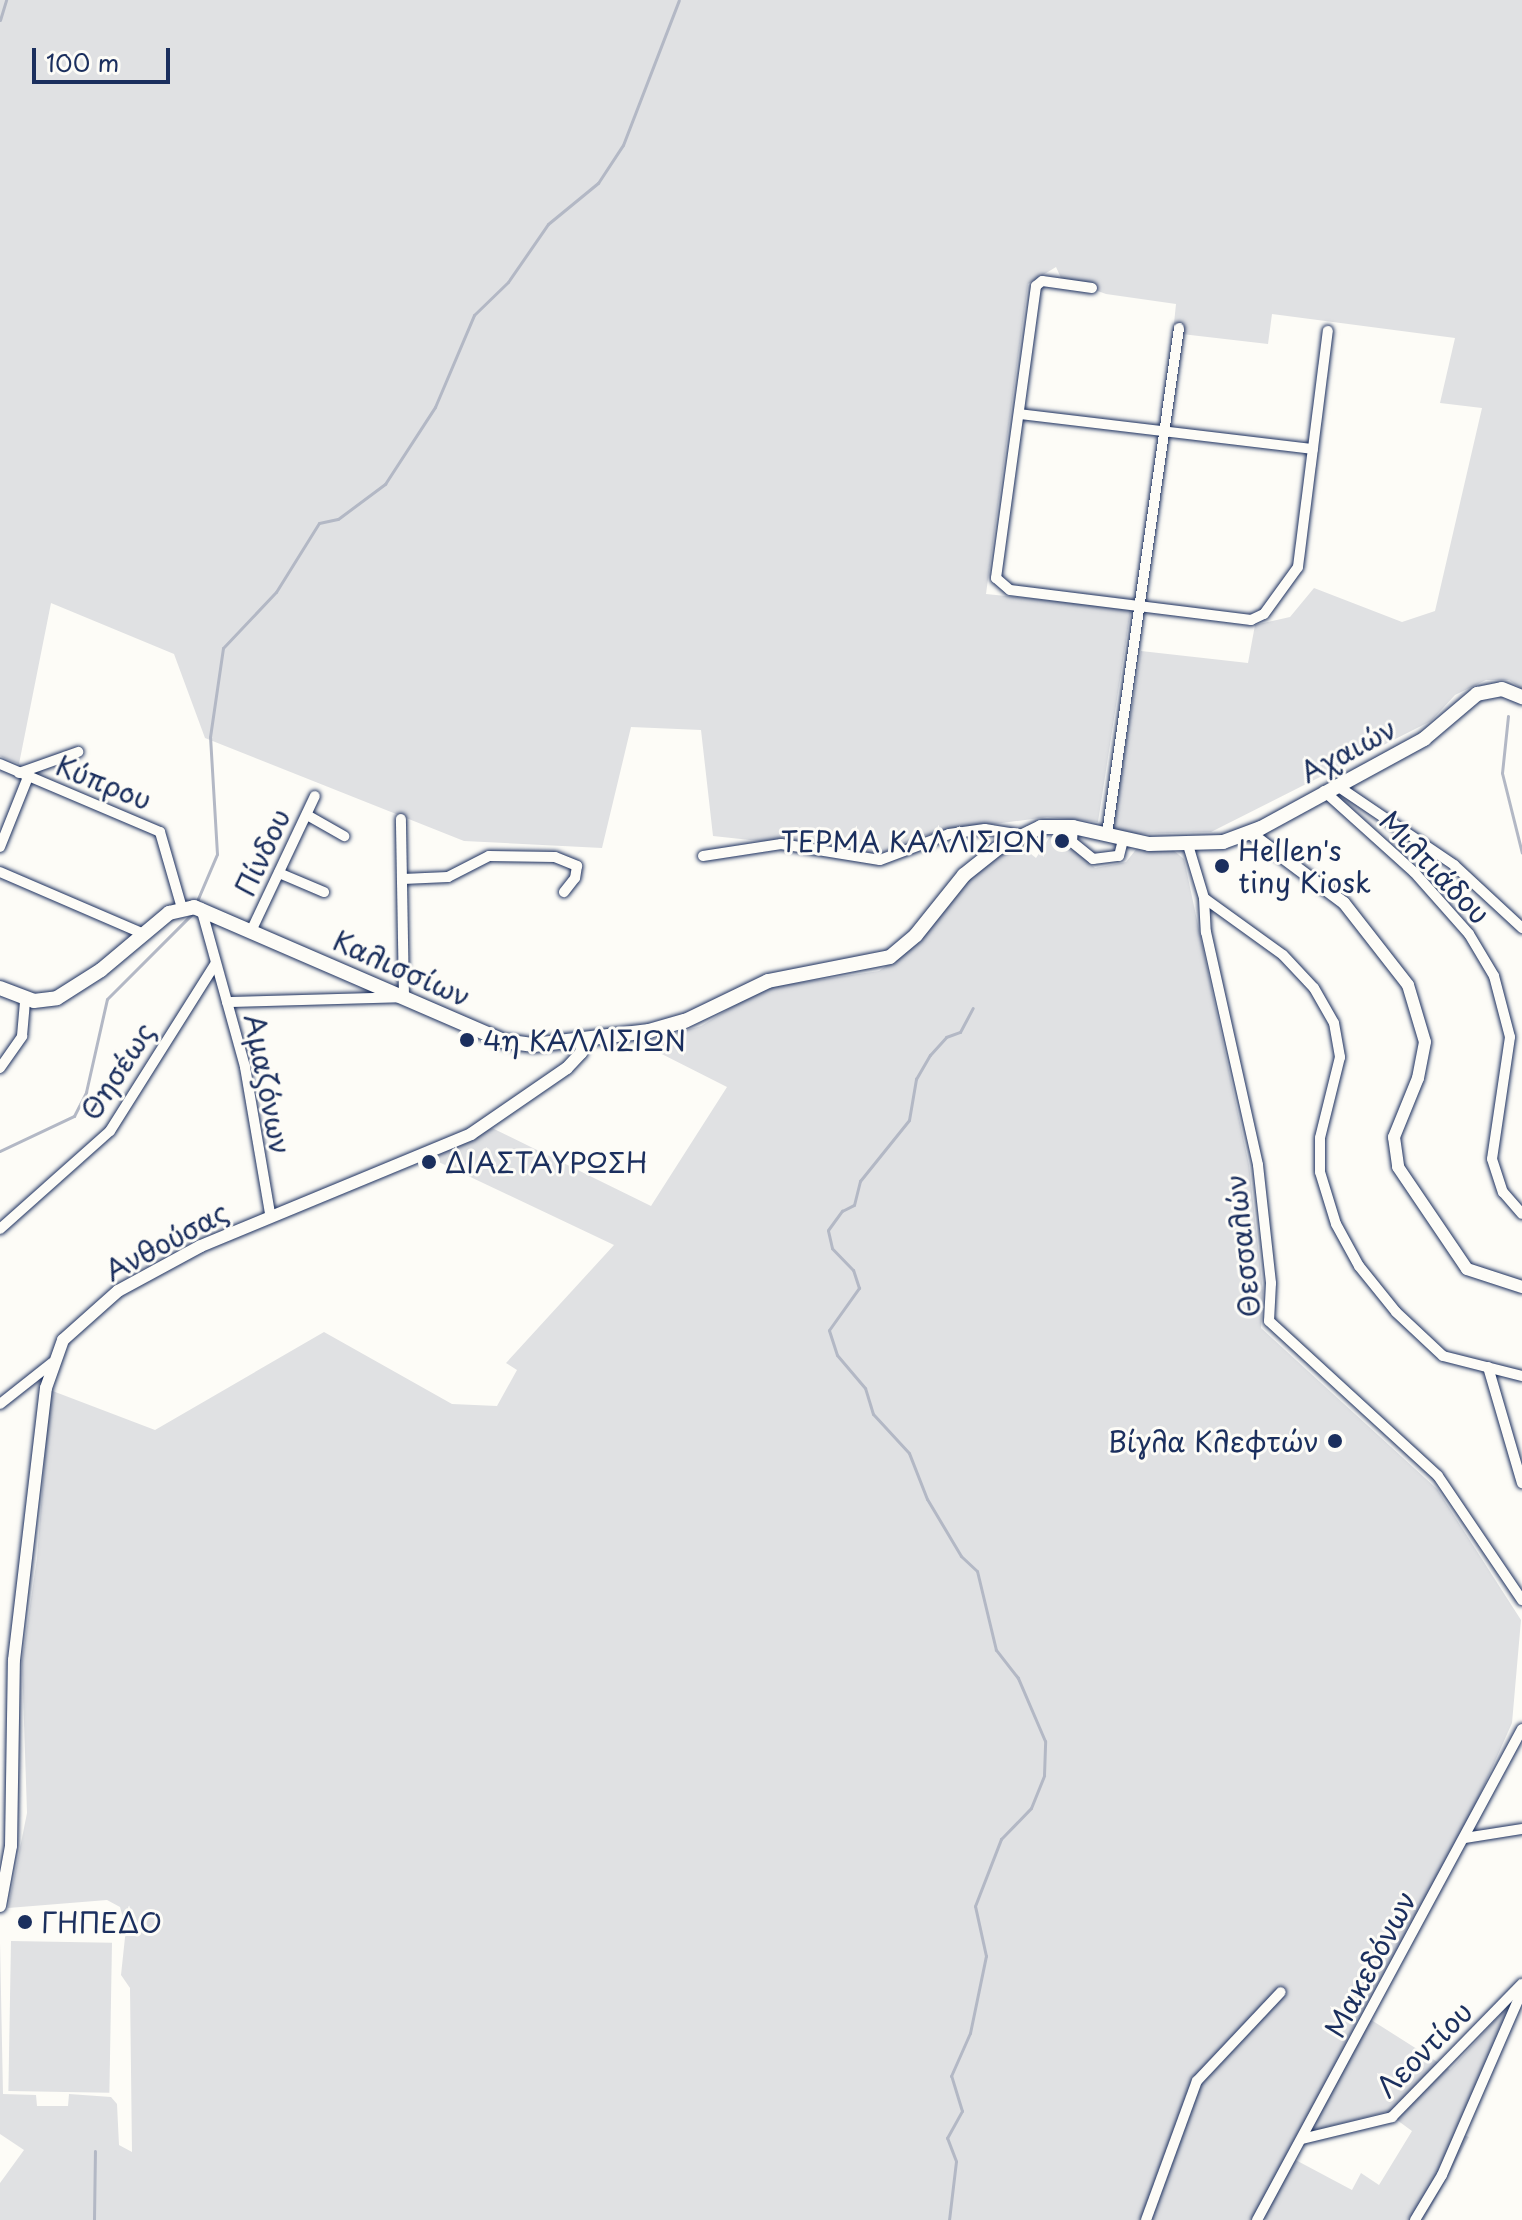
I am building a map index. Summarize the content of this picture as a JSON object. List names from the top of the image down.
{
  "streets": {
    "main road": ["Αχαιών", "Καλισσίων"],
    "street": [
      "Κύπρου",
      "Πίνδου",
      "Μιλτιάδου",
      "Θησέως",
      "Αμαζόνων",
      "Ανθούσας",
      "Θεσσαλών",
      "Μακεδόνων",
      "Λεοντίου"
    ]
  },
  "crossings": [
    ["Αχαιών", "Μιλτιάδου"],
    ["Αχαιών", "Καλισσίων"],
    ["Αχαιών", "Θεσσαλών"],
    ["Κύπρου", "Καλισσίων"],
    ["Πίνδου", "Καλισσίων"],
    ["Καλισσίων", "Ανθούσας"],
    ["Καλισσίων", "Θεσσαλών"],
    ["Θησέως", "Αμαζόνων"],
    ["Αμαζόνων", "Ανθούσας"],
    ["Μακεδόνων", "Λεοντίου"]
  ],
  "places": [
    "ΤΕΡΜΑ ΚΑΛΛΙΣΙΩΝ",
    "Hellen's tiny Kiosk",
    "4η ΚΑΛΛΙΣΙΩΝ",
    "ΔΙΑΣΤΑΥΡΩΣΗ",
    "Βίγλα Κλεφτών",
    "ΓΗΠΕΔΟ"
  ],
  "scale_bar": "100 m"
}
